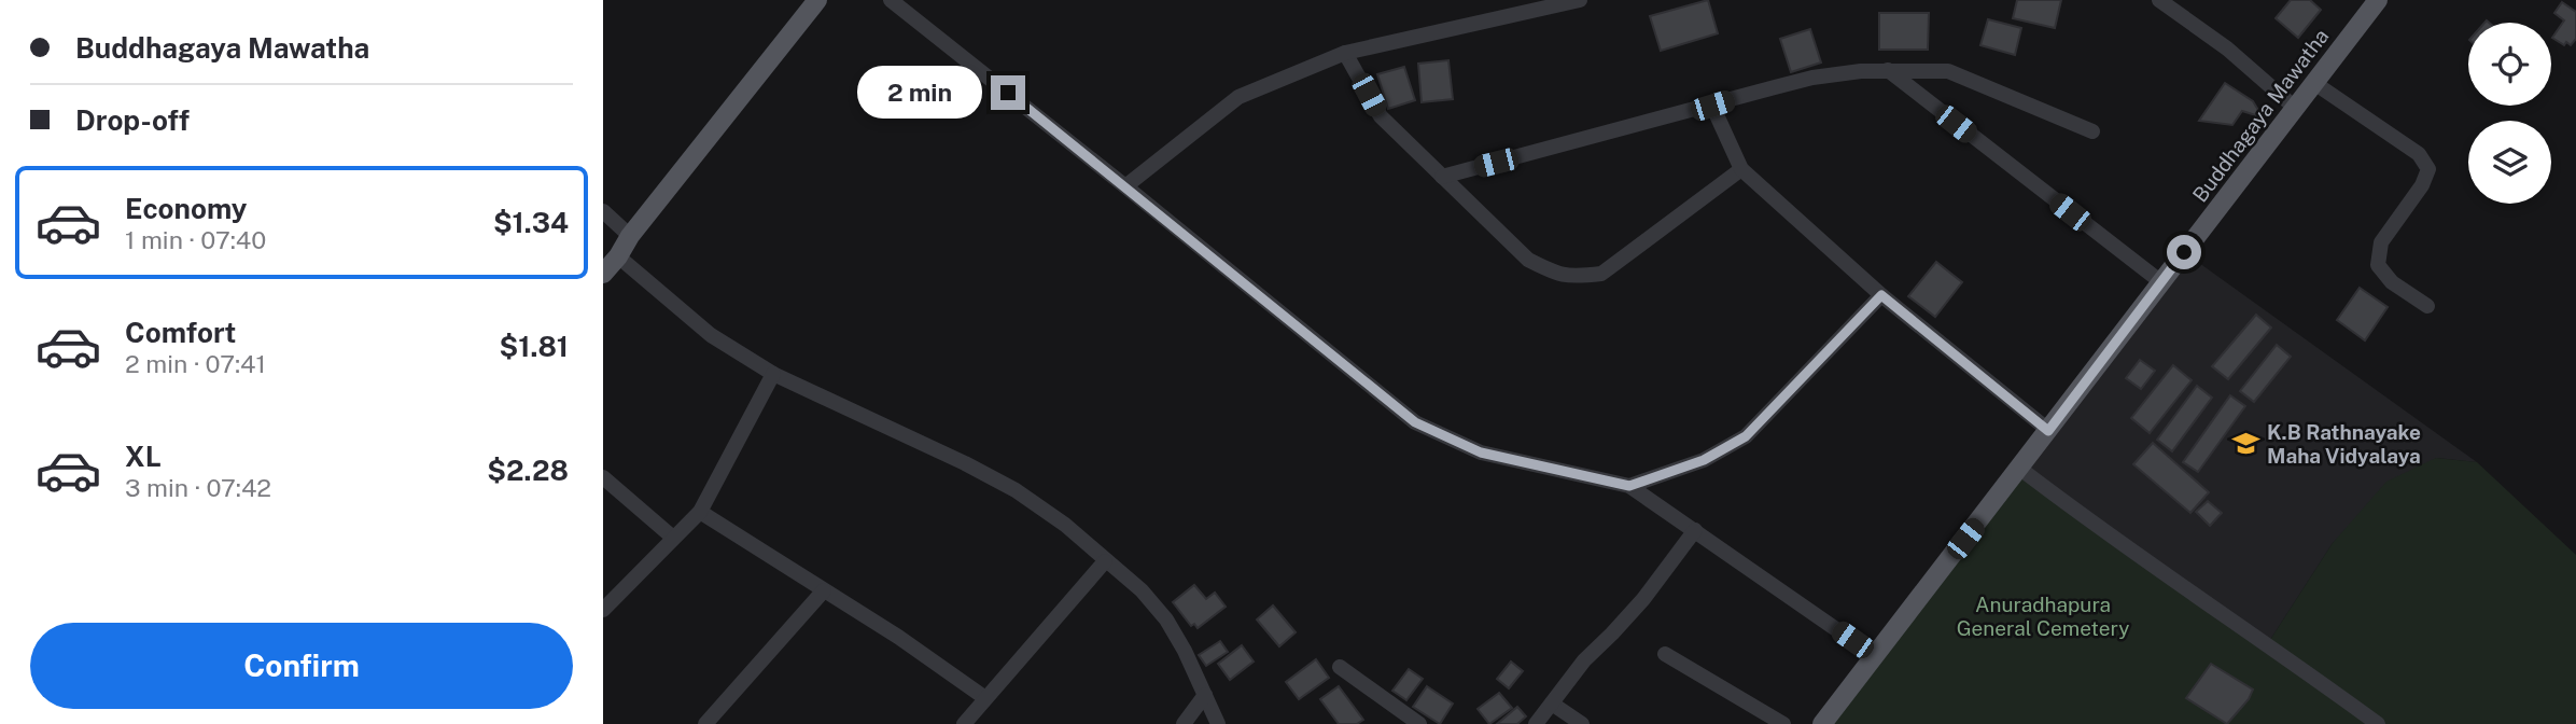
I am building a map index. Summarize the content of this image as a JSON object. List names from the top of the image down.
{
  "streets": {
    "main road": ["Buddhagaya Mawatha"]
  },
  "parks": ["Anuradhapura General Cemetery"],
  "places": {
    "school or university": ["K.B Rathnayake Maha Vidyalaya"]
  },
  "page": {
    "banner": ["Buddhagaya Mawatha", "Drop-off"],
    "bubble": "2 min",
    "list": [
      {
        "name": "Economy",
        "note": "1 min · 07:40",
        "value": "$1.34"
      },
      {
        "name": "Comfort",
        "note": "2 min · 07:41",
        "value": "$1.81"
      },
      {
        "name": "XL",
        "note": "3 min · 07:42",
        "value": "$2.28"
      }
    ],
    "buttons": "Confirm"
  }
}
